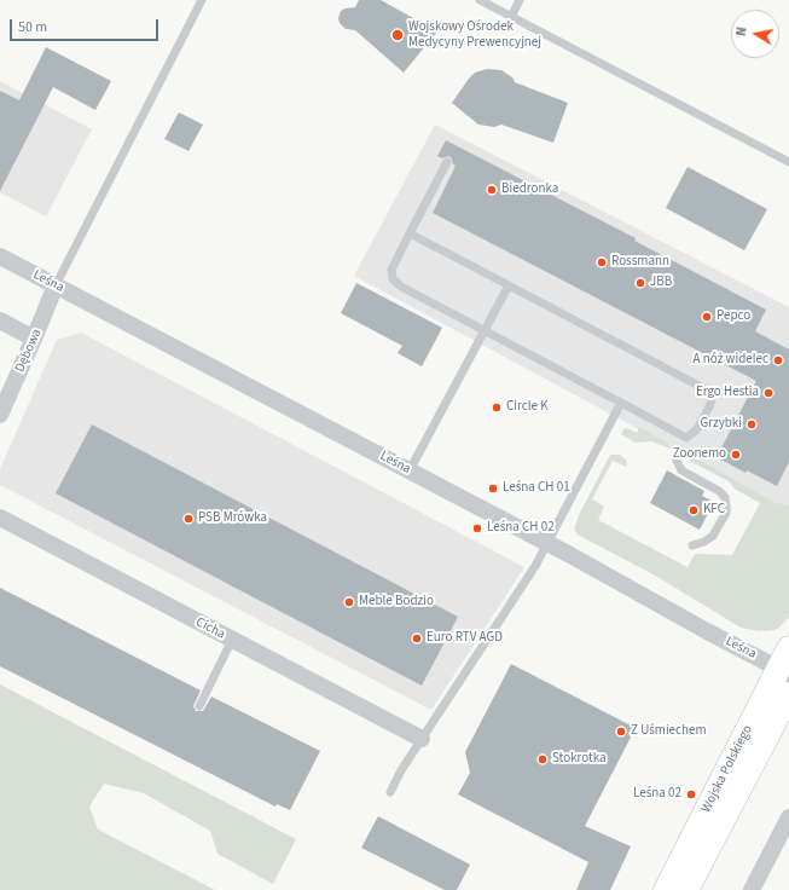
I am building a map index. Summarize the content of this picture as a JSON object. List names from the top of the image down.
{
  "streets": {
    "main road": ["Wojska Polskiego"],
    "street": ["Leśna", "Dębowa", "Cicha"]
  },
  "crossings": [
    ["Leśna", "Dębowa"],
    ["Leśna", "Wojska Polskiego"]
  ],
  "places": [
    "Wojskowy Ośrodek Medycyny Prewencyjnej",
    "Biedronka",
    "Rossmann",
    "JBB",
    "Pepco",
    "A nóż widelec",
    "Ergo Hestia",
    "Circle K",
    "Grzybki",
    "Zoonemo",
    "Leśna CH 01",
    "KFC",
    "PSB Mrówka",
    "Leśna CH 02",
    "Meble Bodzio",
    "Euro RTV AGD",
    "Z Uśmiechem",
    "Stokrotka",
    "Leśna 02"
  ],
  "scale_bar": "50 m",
  "north": "left"
}
